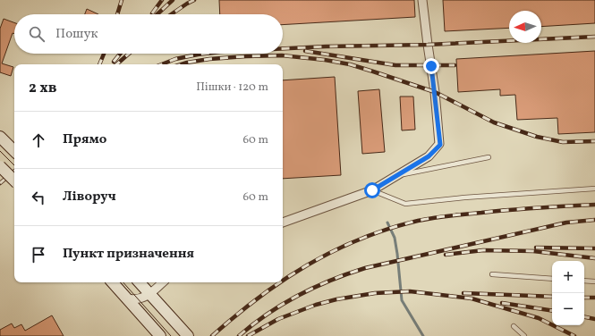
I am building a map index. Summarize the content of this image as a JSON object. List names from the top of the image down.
{
  "north": "left",
  "page": {
    "search": "Пошук",
    "heading": ["2 хв", "Пішки · 120 m"],
    "list": [
      ["Прямо", "60 m"],
      ["Ліворуч", "60 m"],
      "Пункт призначення"
    ],
    "map_buttons": ["+", "−"]
  }
}
